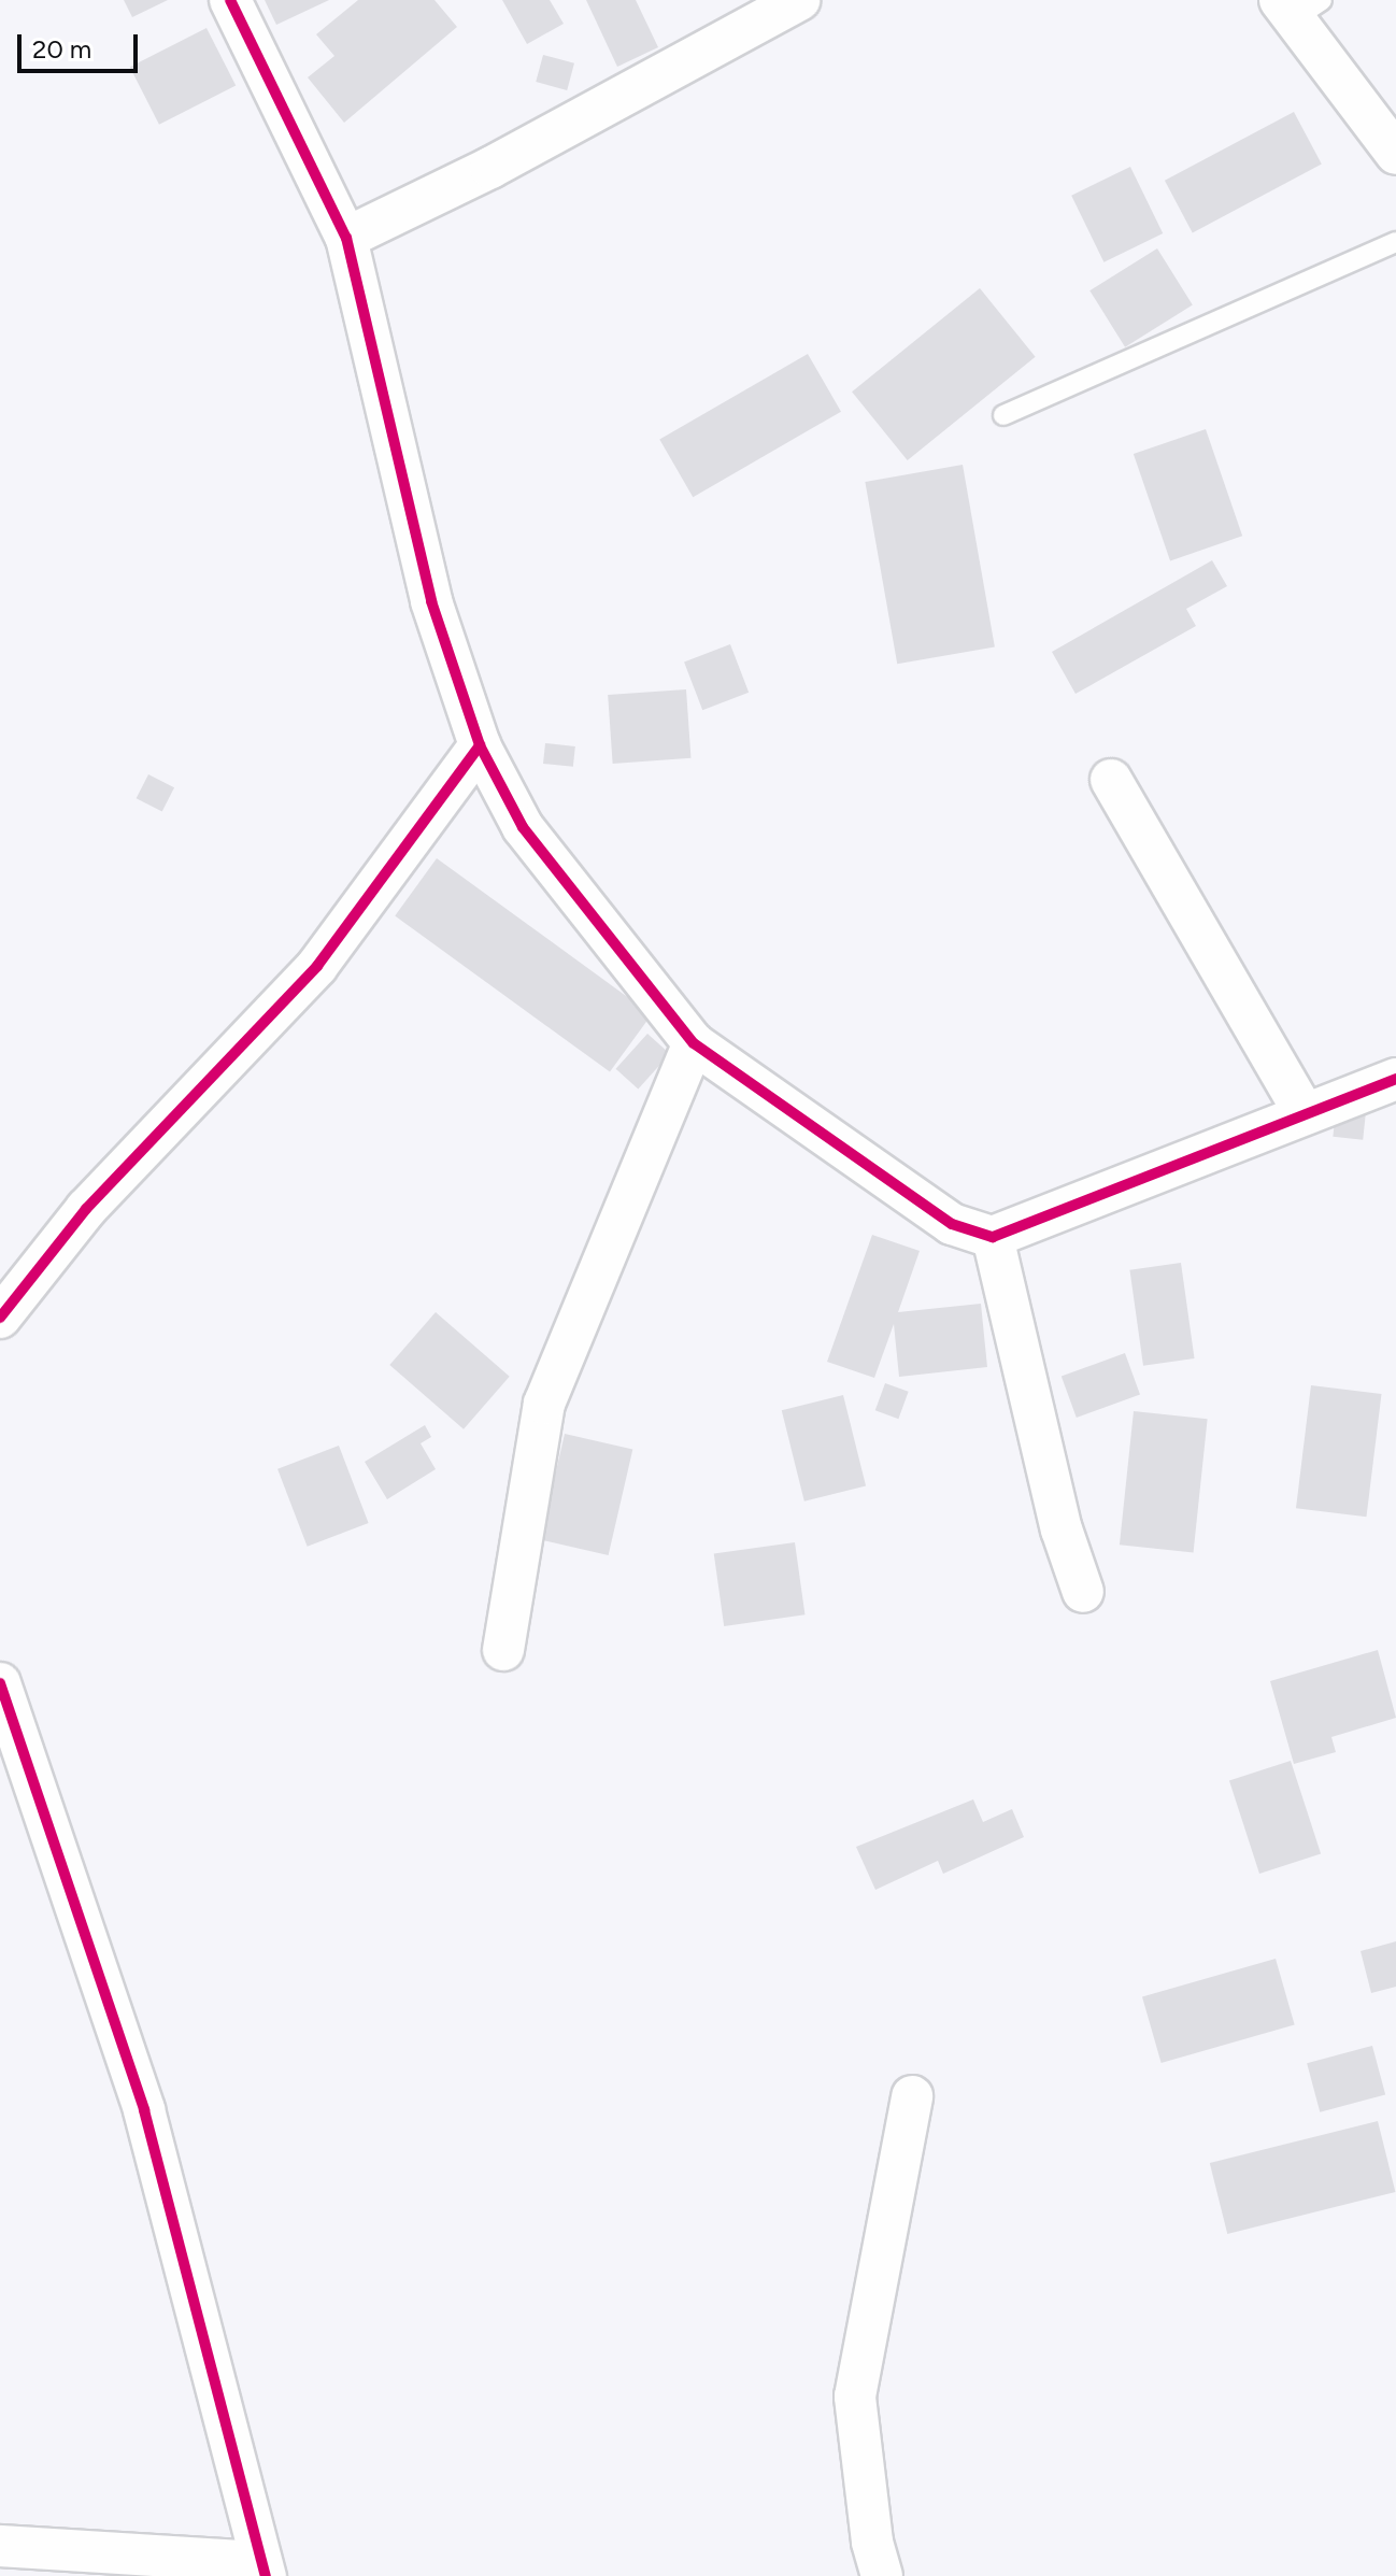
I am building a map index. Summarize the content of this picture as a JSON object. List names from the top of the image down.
{
  "scale_bar": "20 m"
}
